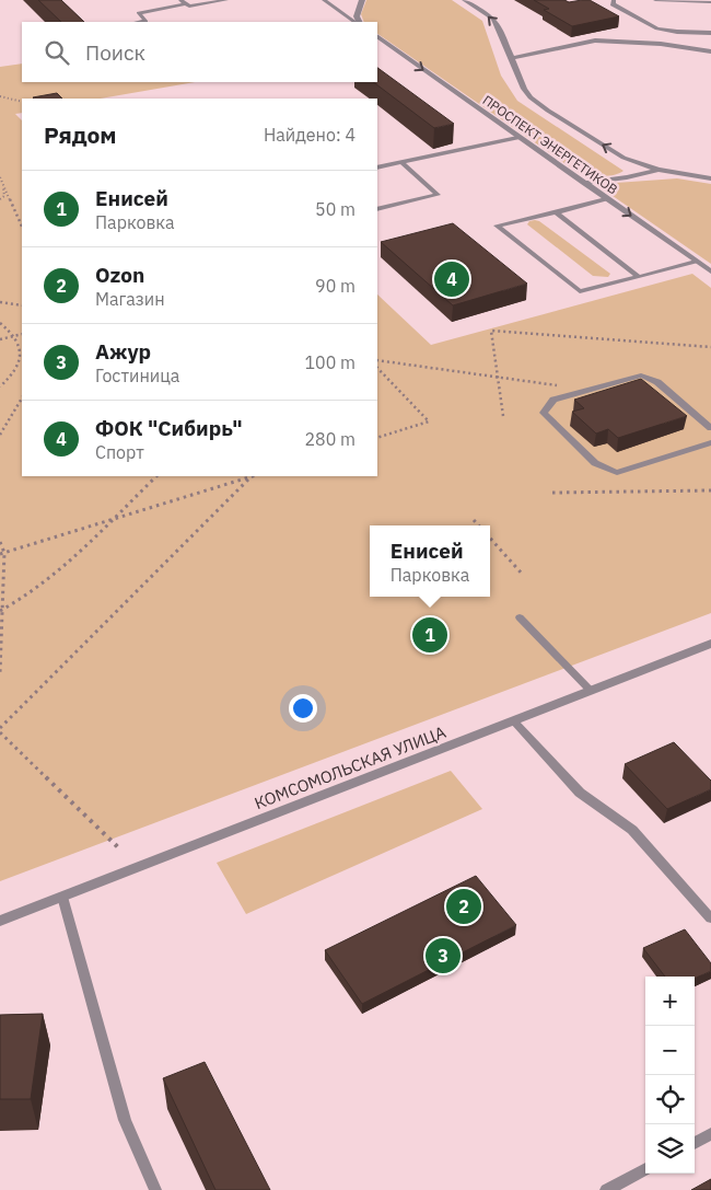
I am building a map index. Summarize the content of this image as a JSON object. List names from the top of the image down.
{
  "streets": {
    "street": ["ПРОСПЕКТ ЭНЕРГЕТИКОВ", "КОМСОМОЛЬСКАЯ УЛИЦА"]
  },
  "page": {
    "search": "Поиск",
    "heading": ["Рядом", "Найдено: 4"],
    "list": [
      {
        "mark": "1",
        "name": "Енисей",
        "note": "Парковка",
        "value": "50 m"
      },
      {
        "mark": "2",
        "name": "Ozon",
        "note": "Магазин",
        "value": "90 m"
      },
      {
        "mark": "3",
        "name": "Ажур",
        "note": "Гостиница",
        "value": "100 m"
      },
      {
        "mark": "4",
        "name": "ФОК \"Сибирь\"",
        "note": "Спорт",
        "value": "280 m"
      }
    ],
    "pins": [
      "4",
      "1",
      "2",
      "3"
    ],
    "popup": ["Енисей", "Парковка"],
    "map_buttons": ["+", "−"]
  }
}
